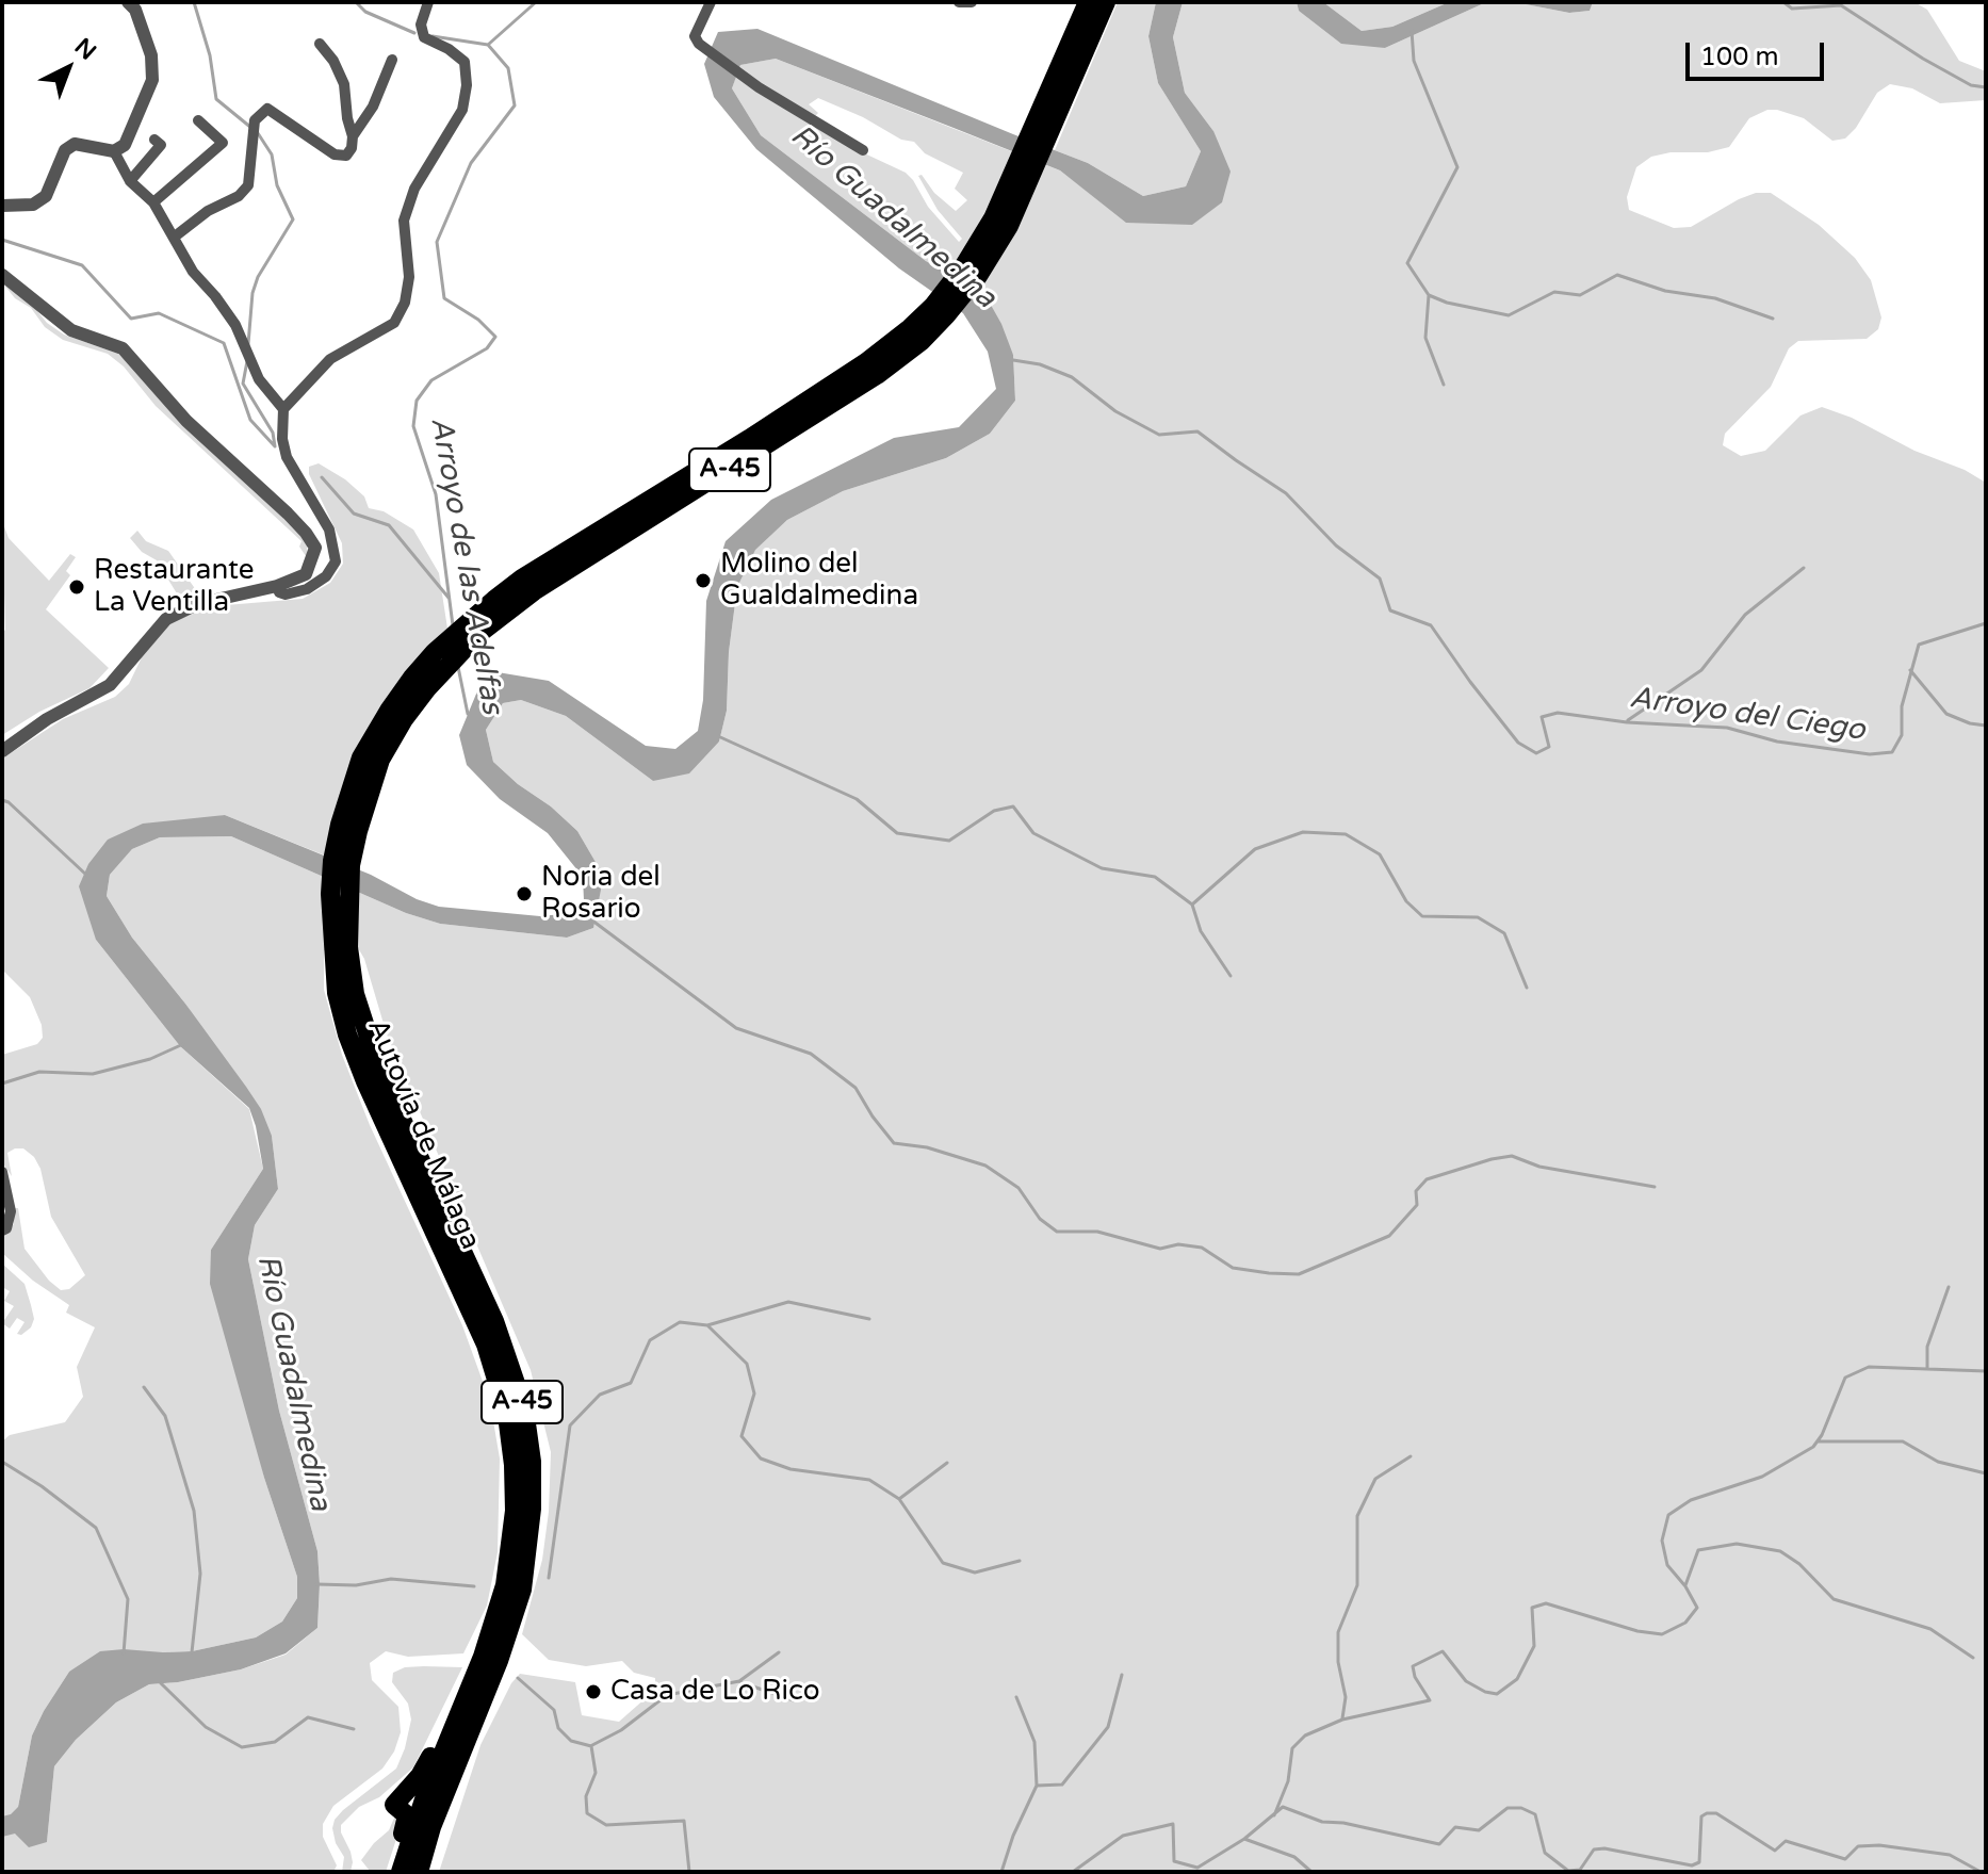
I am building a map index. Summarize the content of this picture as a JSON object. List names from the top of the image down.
{
  "streets": {
    "highway": ["A-45", "Autovía de Málaga"]
  },
  "water": ["Río Guadalmedina", "Arroyo de las Adelfas", "Arroyo del Ciego"],
  "places": [
    "Molino del Gualdalmedina",
    "Restaurante La Ventilla",
    "Noria del Rosario",
    "Casa de Lo Rico"
  ],
  "scale_bar": "100 m",
  "north": "top right"
}
